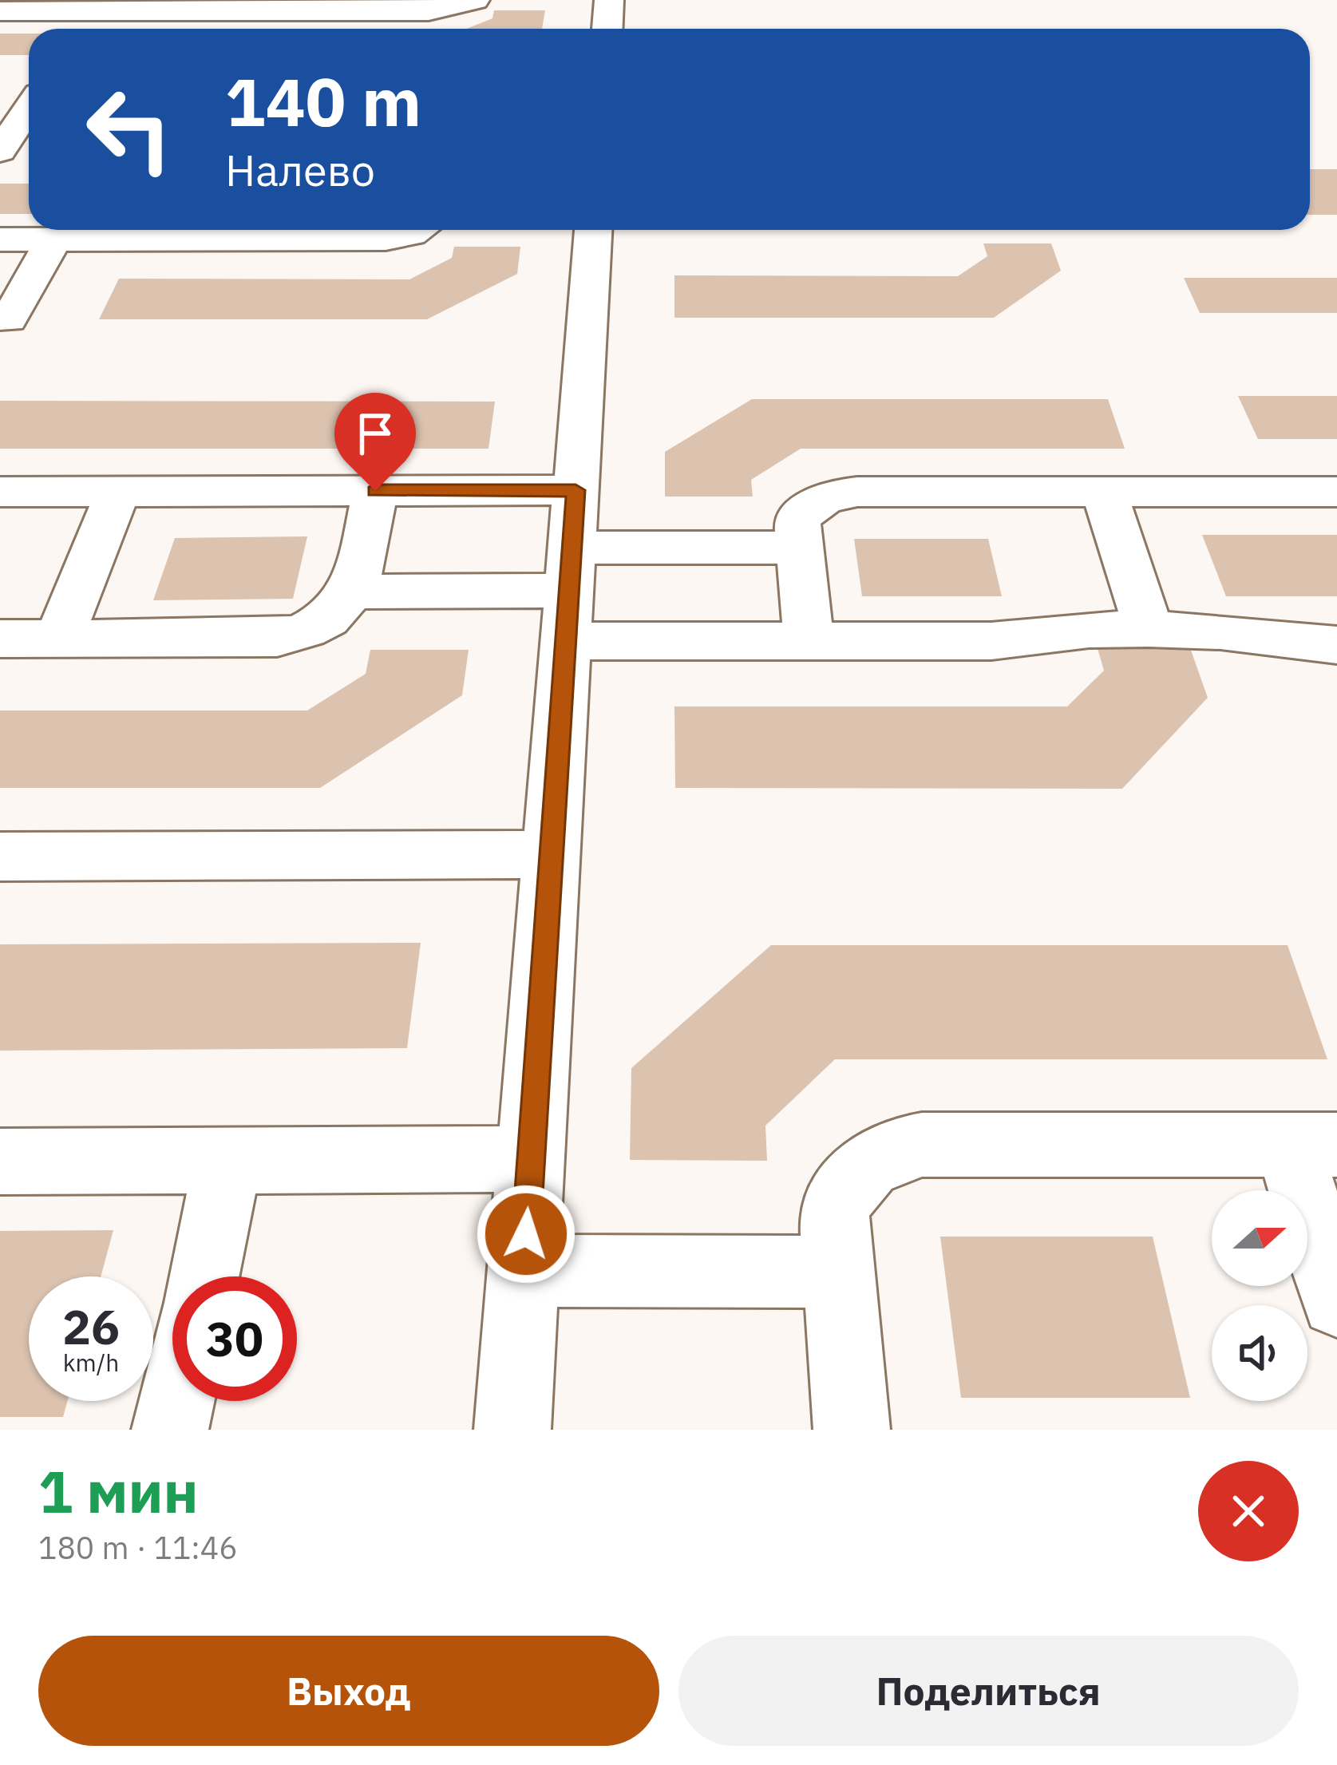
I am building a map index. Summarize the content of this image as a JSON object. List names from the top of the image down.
{
  "north": "right",
  "page": {
    "turn": ["140 m", "Налево"],
    "speed": "26 km/h",
    "limit": "30",
    "heading": ["1 мин", "180 m · 11:46"],
    "buttons": ["Выход", "Поделиться"]
  }
}
